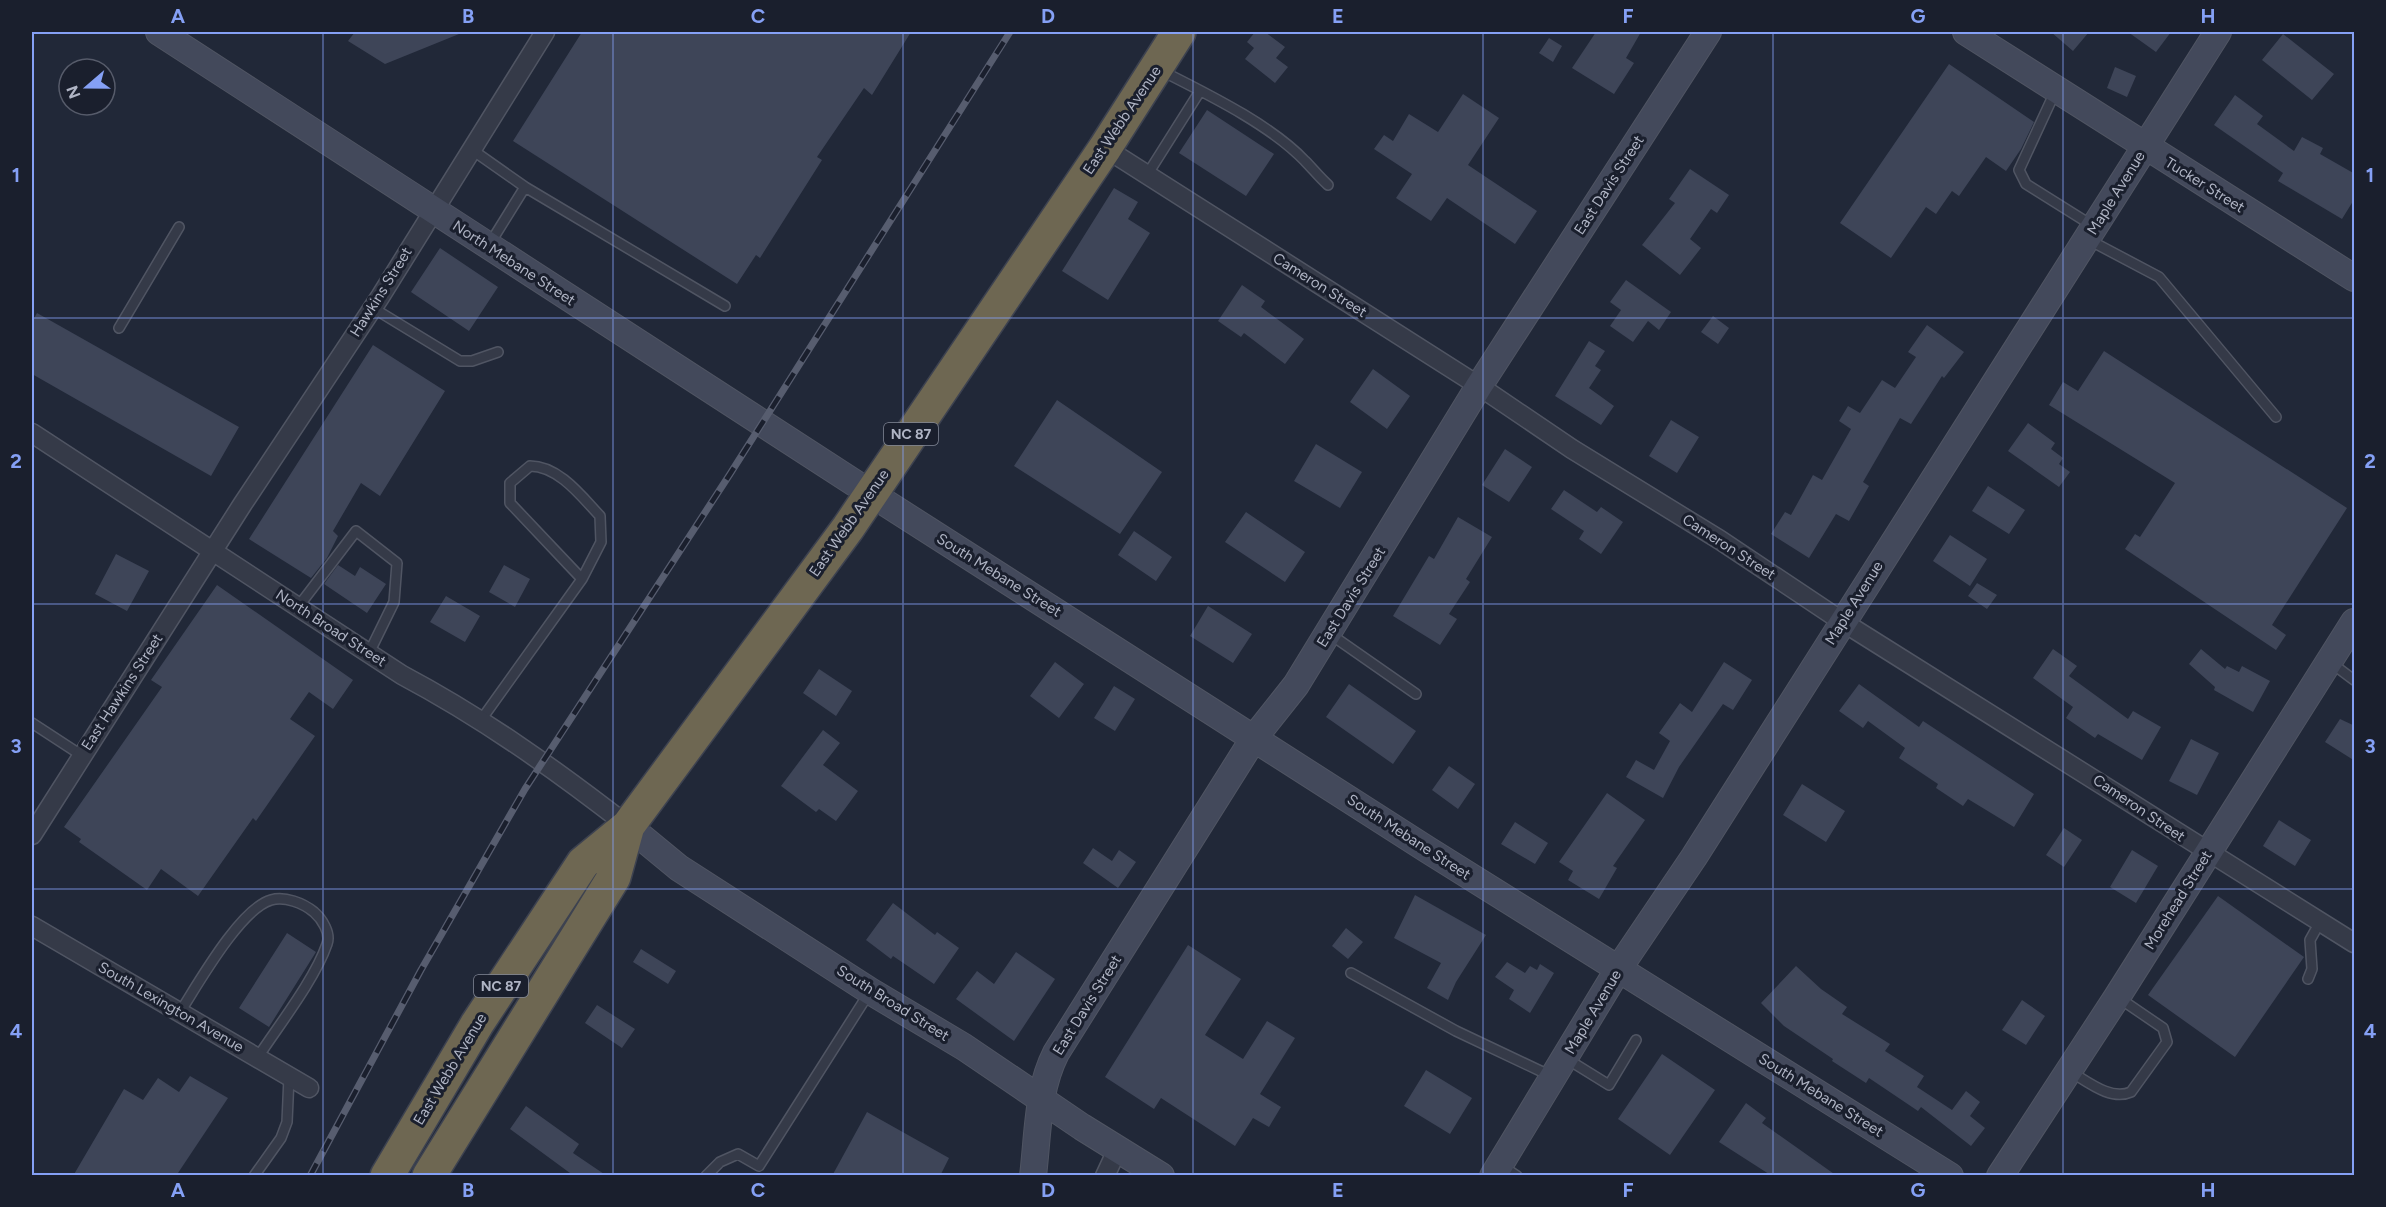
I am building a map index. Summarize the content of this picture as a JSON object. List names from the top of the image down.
{
  "streets": {
    "highway": ["East Webb Avenue", "NC 87"],
    "street": [
      "East Davis Street",
      "Tucker Street",
      "Maple Avenue",
      "North Mebane Street",
      "Cameron Street",
      "Hawkins Street",
      "South Mebane Street",
      "North Broad Street",
      "East Hawkins Street",
      "Morehead Street",
      "South Broad Street",
      "South Lexington Avenue"
    ]
  },
  "crossings": [
    ["East Webb Avenue", "North Mebane Street"],
    ["East Webb Avenue", "Cameron Street"],
    ["East Webb Avenue", "South Mebane Street"],
    ["East Webb Avenue", "North Broad Street"],
    ["East Webb Avenue", "South Broad Street"],
    ["East Davis Street", "Cameron Street"],
    ["East Davis Street", "South Mebane Street"],
    ["East Davis Street", "South Broad Street"],
    ["Tucker Street", "Maple Avenue"],
    ["Maple Avenue", "Cameron Street"],
    ["Maple Avenue", "South Mebane Street"],
    ["North Mebane Street", "Hawkins Street"],
    ["North Mebane Street", "South Mebane Street"],
    ["Cameron Street", "Morehead Street"],
    ["Hawkins Street", "North Broad Street"],
    ["Hawkins Street", "East Hawkins Street"],
    ["North Broad Street", "East Hawkins Street"],
    ["North Broad Street", "South Broad Street"]
  ],
  "north": "left",
  "grid": {
    "columns": [
      "A",
      "B",
      "C",
      "D",
      "E",
      "F",
      "G",
      "H"
    ],
    "rows": [
      "1",
      "2",
      "3",
      "4"
    ]
  }
}
